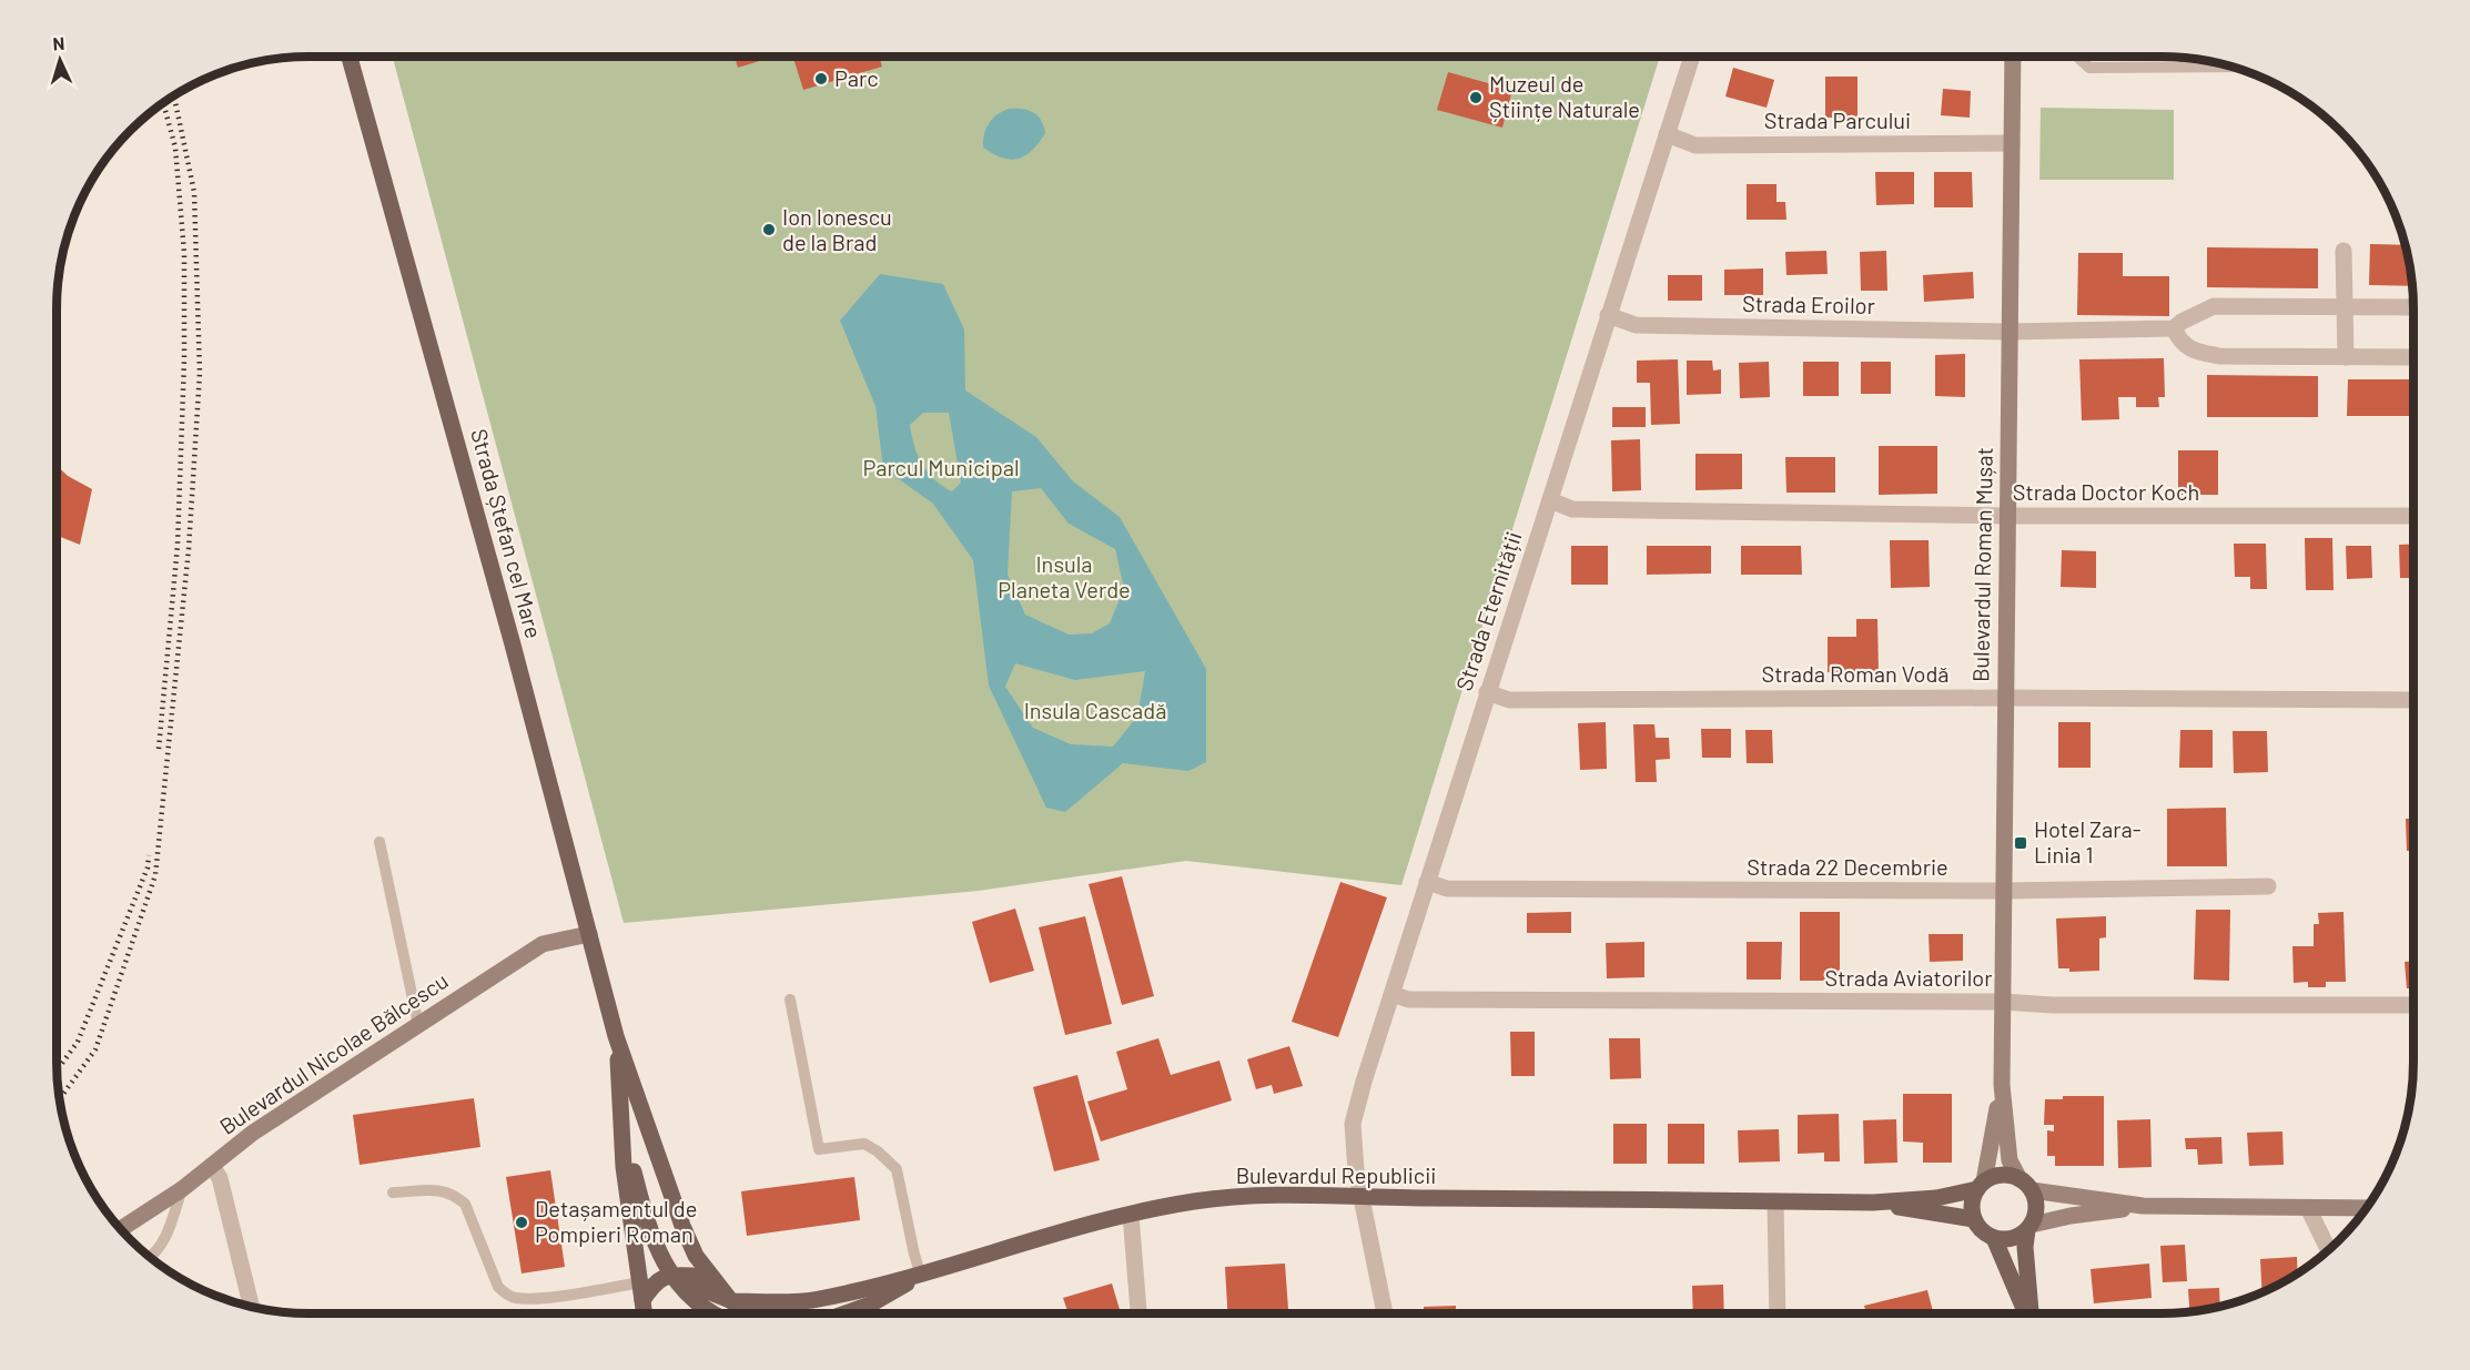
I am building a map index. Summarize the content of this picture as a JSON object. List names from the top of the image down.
{
  "streets": {
    "main road": ["Strada Ștefan cel Mare", "Bulevardul Republicii"],
    "street": [
      "Strada Parcului",
      "Strada Eroilor",
      "Strada Doctor Koch",
      "Bulevardul Roman Mușat",
      "Strada Eternității",
      "Strada Roman Vodă",
      "Strada 22 Decembrie",
      "Strada Aviatorilor",
      "Bulevardul Nicolae Bălcescu"
    ]
  },
  "crossings": [
    ["Strada Parcului", "Bulevardul Roman Mușat"],
    ["Strada Parcului", "Strada Eternității"],
    ["Strada Eroilor", "Bulevardul Roman Mușat"],
    ["Strada Eroilor", "Strada Eternității"],
    ["Strada Doctor Koch", "Bulevardul Roman Mușat"],
    ["Strada Doctor Koch", "Strada Eternității"],
    ["Strada Ștefan cel Mare", "Bulevardul Nicolae Bălcescu"],
    ["Bulevardul Roman Mușat", "Strada Roman Vodă"],
    ["Bulevardul Roman Mușat", "Strada 22 Decembrie"],
    ["Bulevardul Roman Mușat", "Strada Aviatorilor"],
    ["Bulevardul Roman Mușat", "Bulevardul Republicii"],
    ["Strada Eternității", "Strada Roman Vodă"],
    ["Strada Eternității", "Strada 22 Decembrie"],
    ["Strada Eternității", "Strada Aviatorilor"],
    ["Strada Eternității", "Bulevardul Republicii"]
  ],
  "parks": ["Parcul Municipal", "Insula Planeta Verde", "Insula Cascadă"],
  "places": {
    "other": [
      "Parc",
      "Muzeul de Științe Naturale",
      "Ion Ionescu de la Brad",
      "Detașamentul de Pompieri Roman"
    ],
    "transit": ["Hotel Zara- Linia 1"]
  },
  "north": "top"
}
